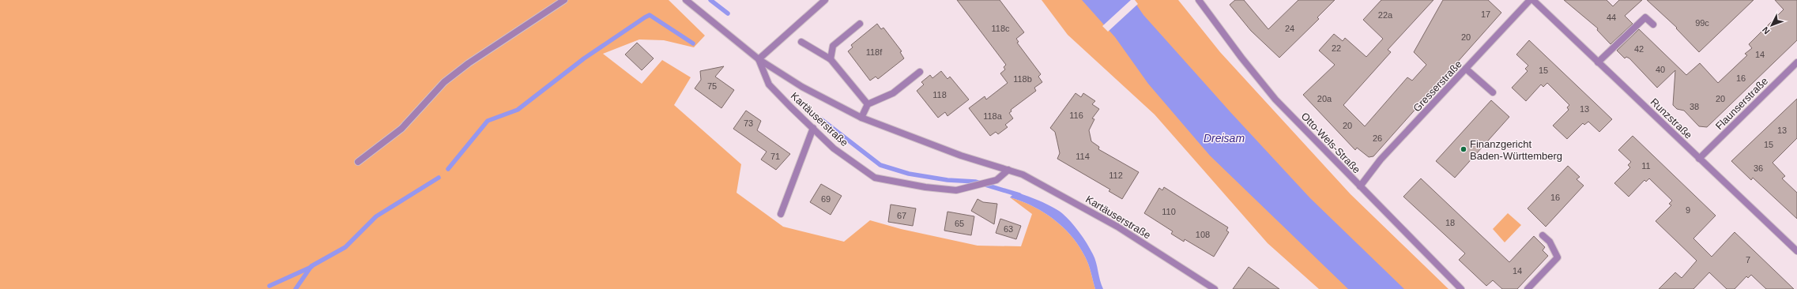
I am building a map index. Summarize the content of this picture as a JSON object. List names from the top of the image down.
{
  "streets": {
    "street": [
      "Gresserstraße",
      "Flaunserstraße",
      "Runzstraße",
      "Kartäuserstraße",
      "Otto-Wels-Straße"
    ]
  },
  "crossings": [
    ["Gresserstraße", "Otto-Wels-Straße"],
    ["Flaunserstraße", "Runzstraße"]
  ],
  "water": ["Dreisam"],
  "places": ["Finanzgericht Baden-Württemberg"],
  "house_numbers": [
    "17",
    "22a",
    "44",
    "99c",
    "118c",
    "24",
    "20",
    "22",
    "42",
    "118f",
    "14",
    "40",
    "15",
    "16",
    "118b",
    "75",
    "118",
    "20a",
    "20",
    "38",
    "13",
    "116",
    "118a",
    "73",
    "20",
    "13",
    "26",
    "15",
    "71",
    "114",
    "11",
    "36",
    "112",
    "16",
    "69",
    "9",
    "110",
    "67",
    "18",
    "65",
    "63",
    "108",
    "7",
    "14"
  ],
  "north": "bottom left"
}
